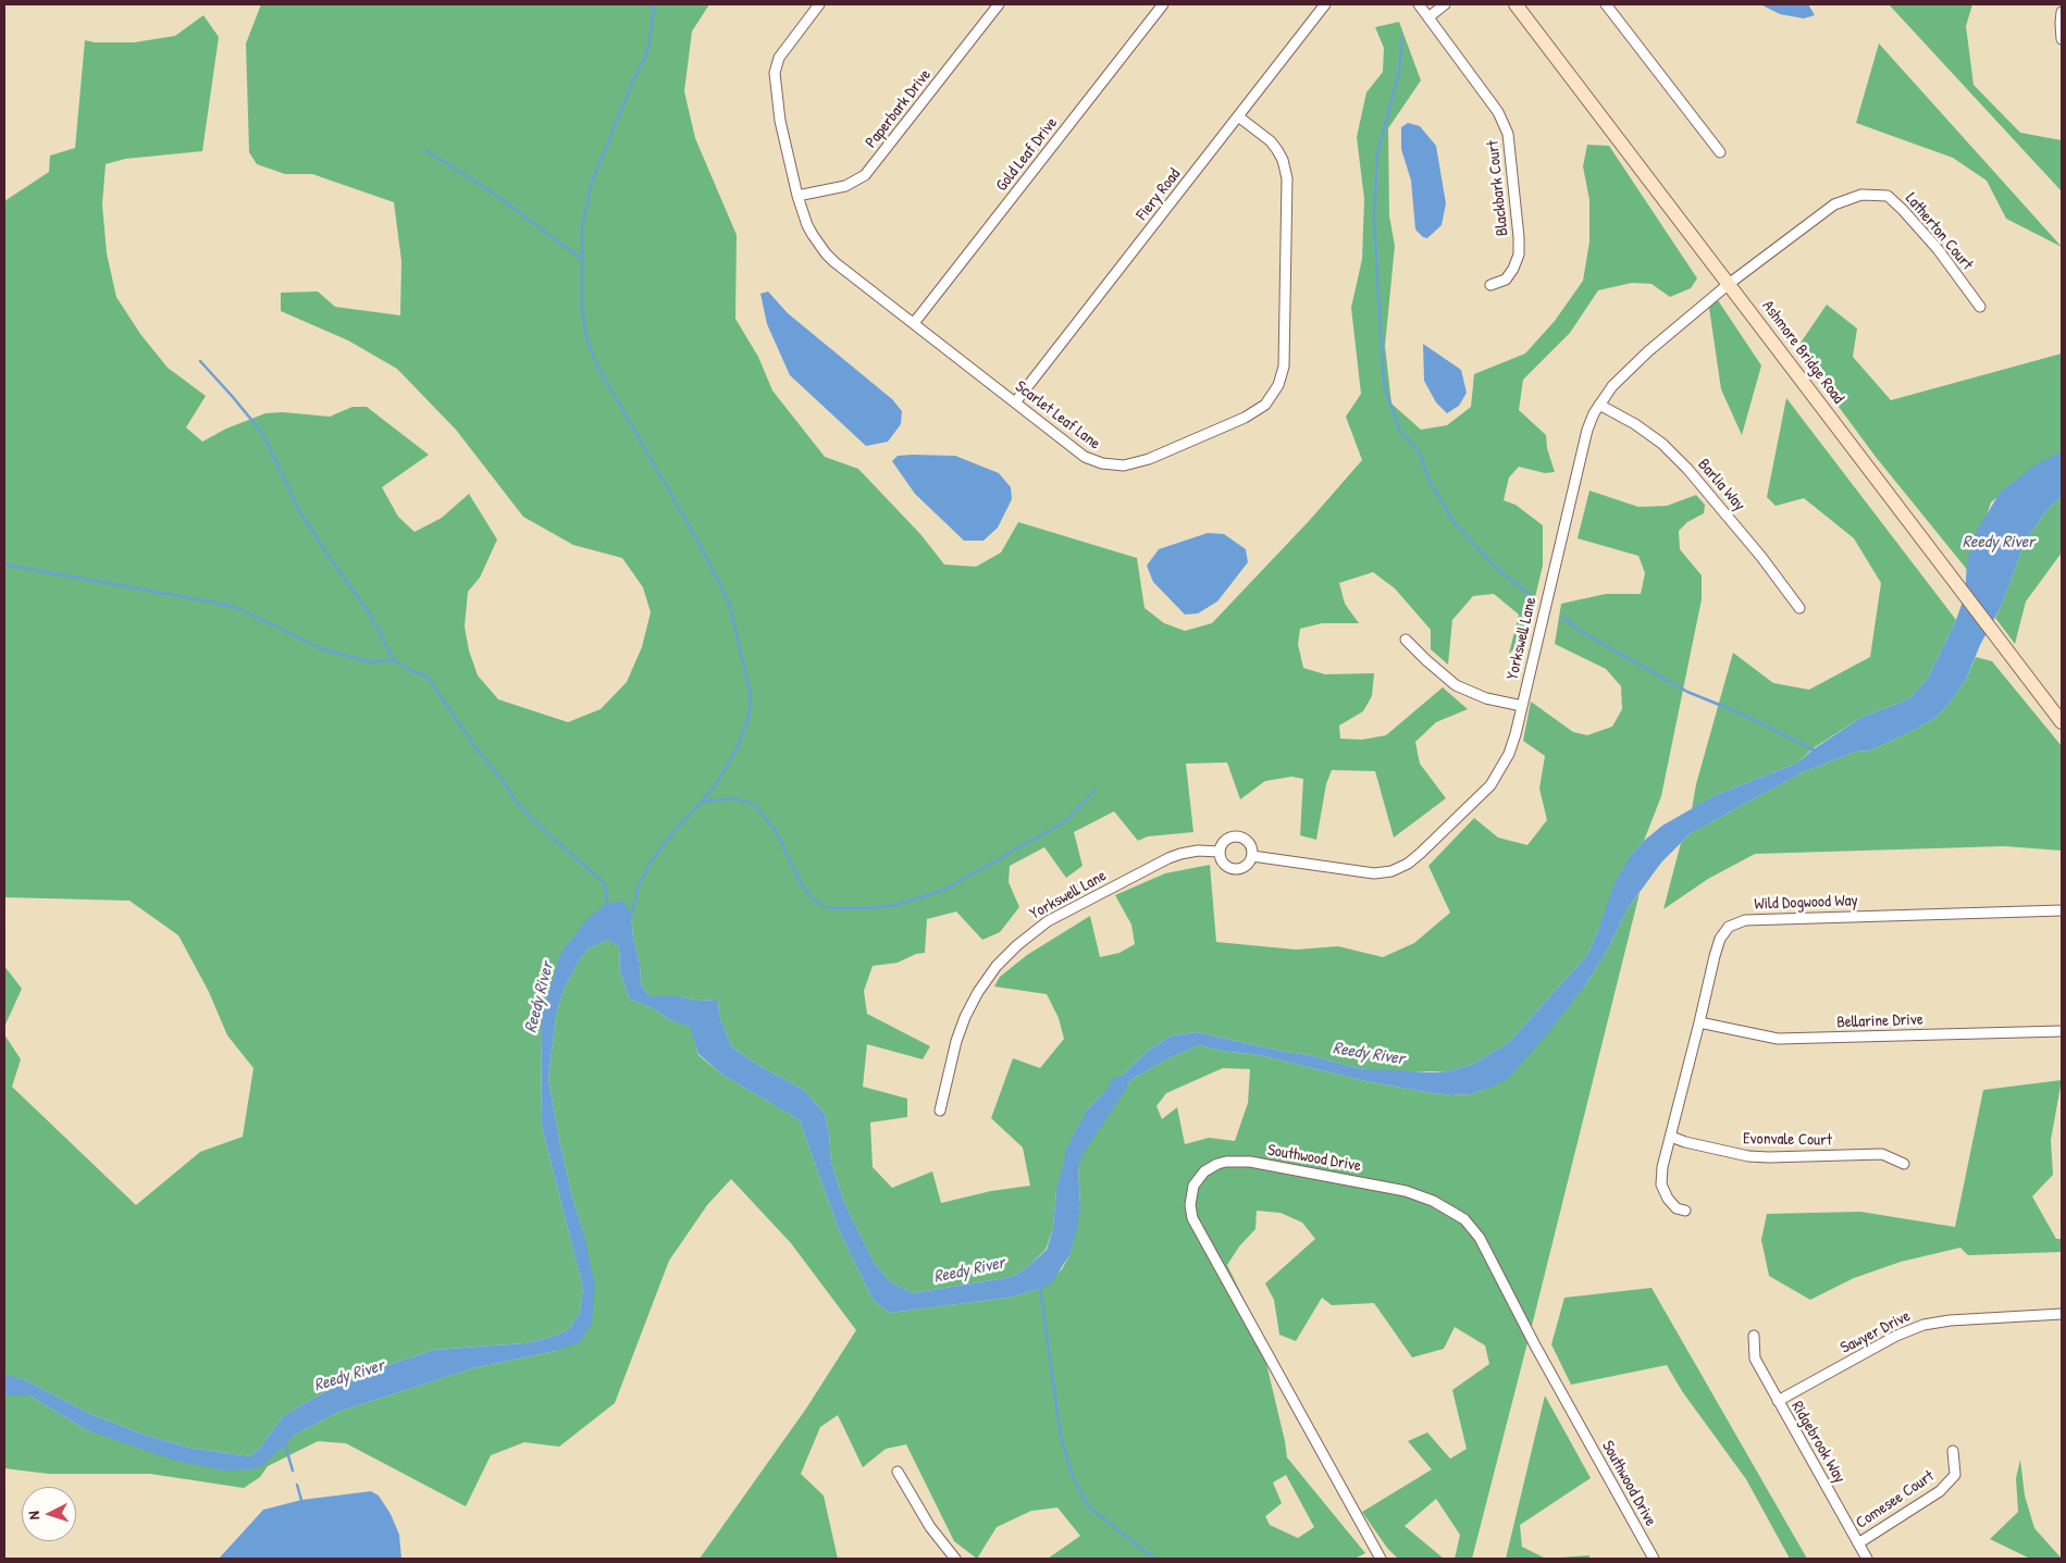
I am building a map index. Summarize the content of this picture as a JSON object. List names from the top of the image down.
{
  "streets": {
    "main road": ["Ashmore Bridge Road"],
    "street": [
      "Paperbark Drive",
      "Gold Leaf Drive",
      "Blackbark Court",
      "Fiery Road",
      "Latherton Court",
      "Scarlet Leaf Lane",
      "Barlia Way",
      "Yorkswell Lane",
      "Wild Dogwood Way",
      "Bellarine Drive",
      "Evonvale Court",
      "Southwood Drive",
      "Sawyer Drive",
      "Ridgebrook Way",
      "Comesee Court"
    ]
  },
  "crossings": [
    ["Paperbark Drive", "Scarlet Leaf Lane"],
    ["Gold Leaf Drive", "Scarlet Leaf Lane"],
    ["Fiery Road", "Scarlet Leaf Lane"],
    ["Latherton Court", "Ashmore Bridge Road"],
    ["Latherton Court", "Yorkswell Lane"],
    ["Ashmore Bridge Road", "Yorkswell Lane"],
    ["Barlia Way", "Yorkswell Lane"],
    ["Wild Dogwood Way", "Bellarine Drive"],
    ["Wild Dogwood Way", "Evonvale Court"],
    ["Sawyer Drive", "Ridgebrook Way"],
    ["Ridgebrook Way", "Comesee Court"]
  ],
  "water": ["Reedy River"],
  "north": "left"
}
